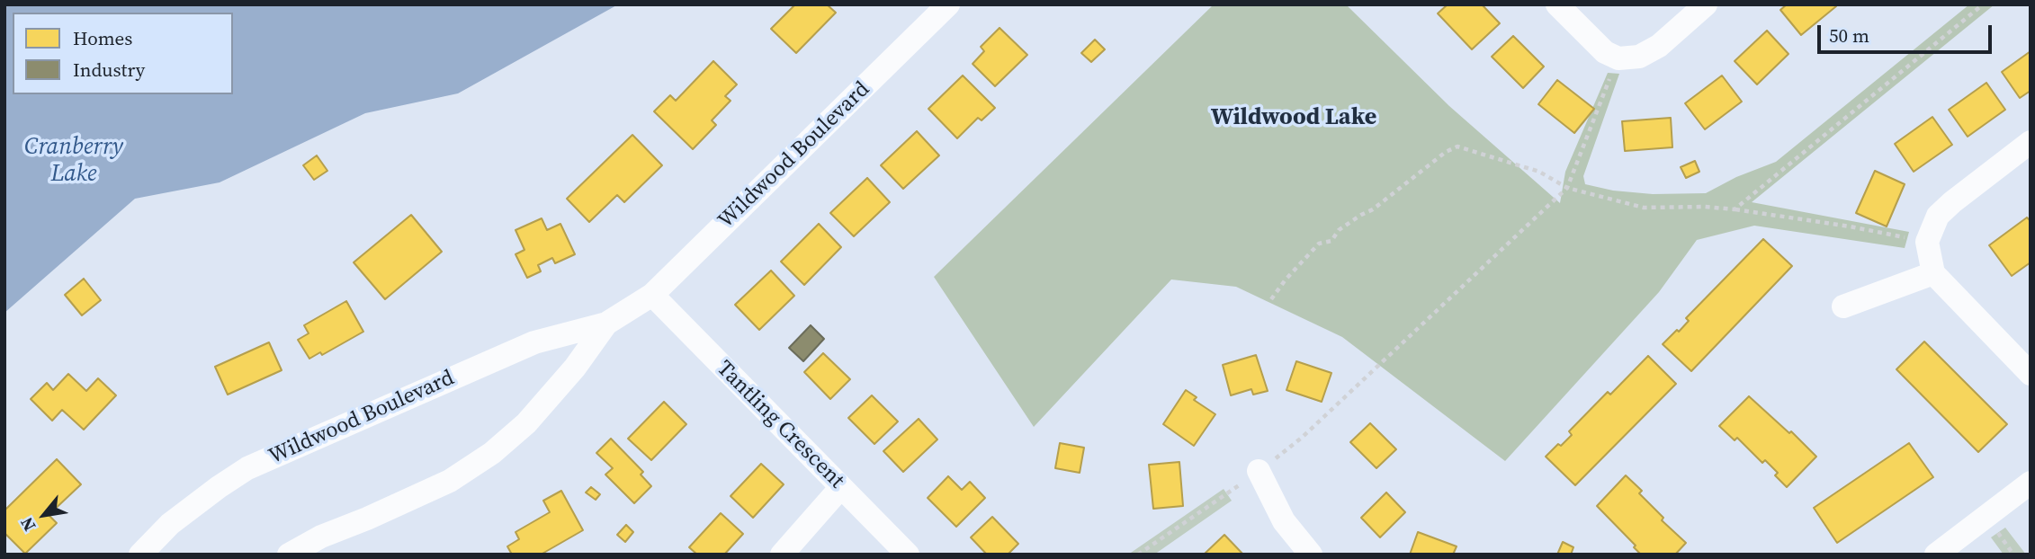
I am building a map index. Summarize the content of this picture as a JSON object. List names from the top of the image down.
{
  "streets": {
    "street": ["Wildwood Boulevard", "Tantling Crescent"]
  },
  "crossings": [
    ["Wildwood Boulevard", "Tantling Crescent"]
  ],
  "districts": ["Wildwood Lake"],
  "water": ["Cranberry Lake"],
  "legend": ["Homes", "Industry"],
  "scale_bar": "50 m",
  "north": "bottom left"
}
